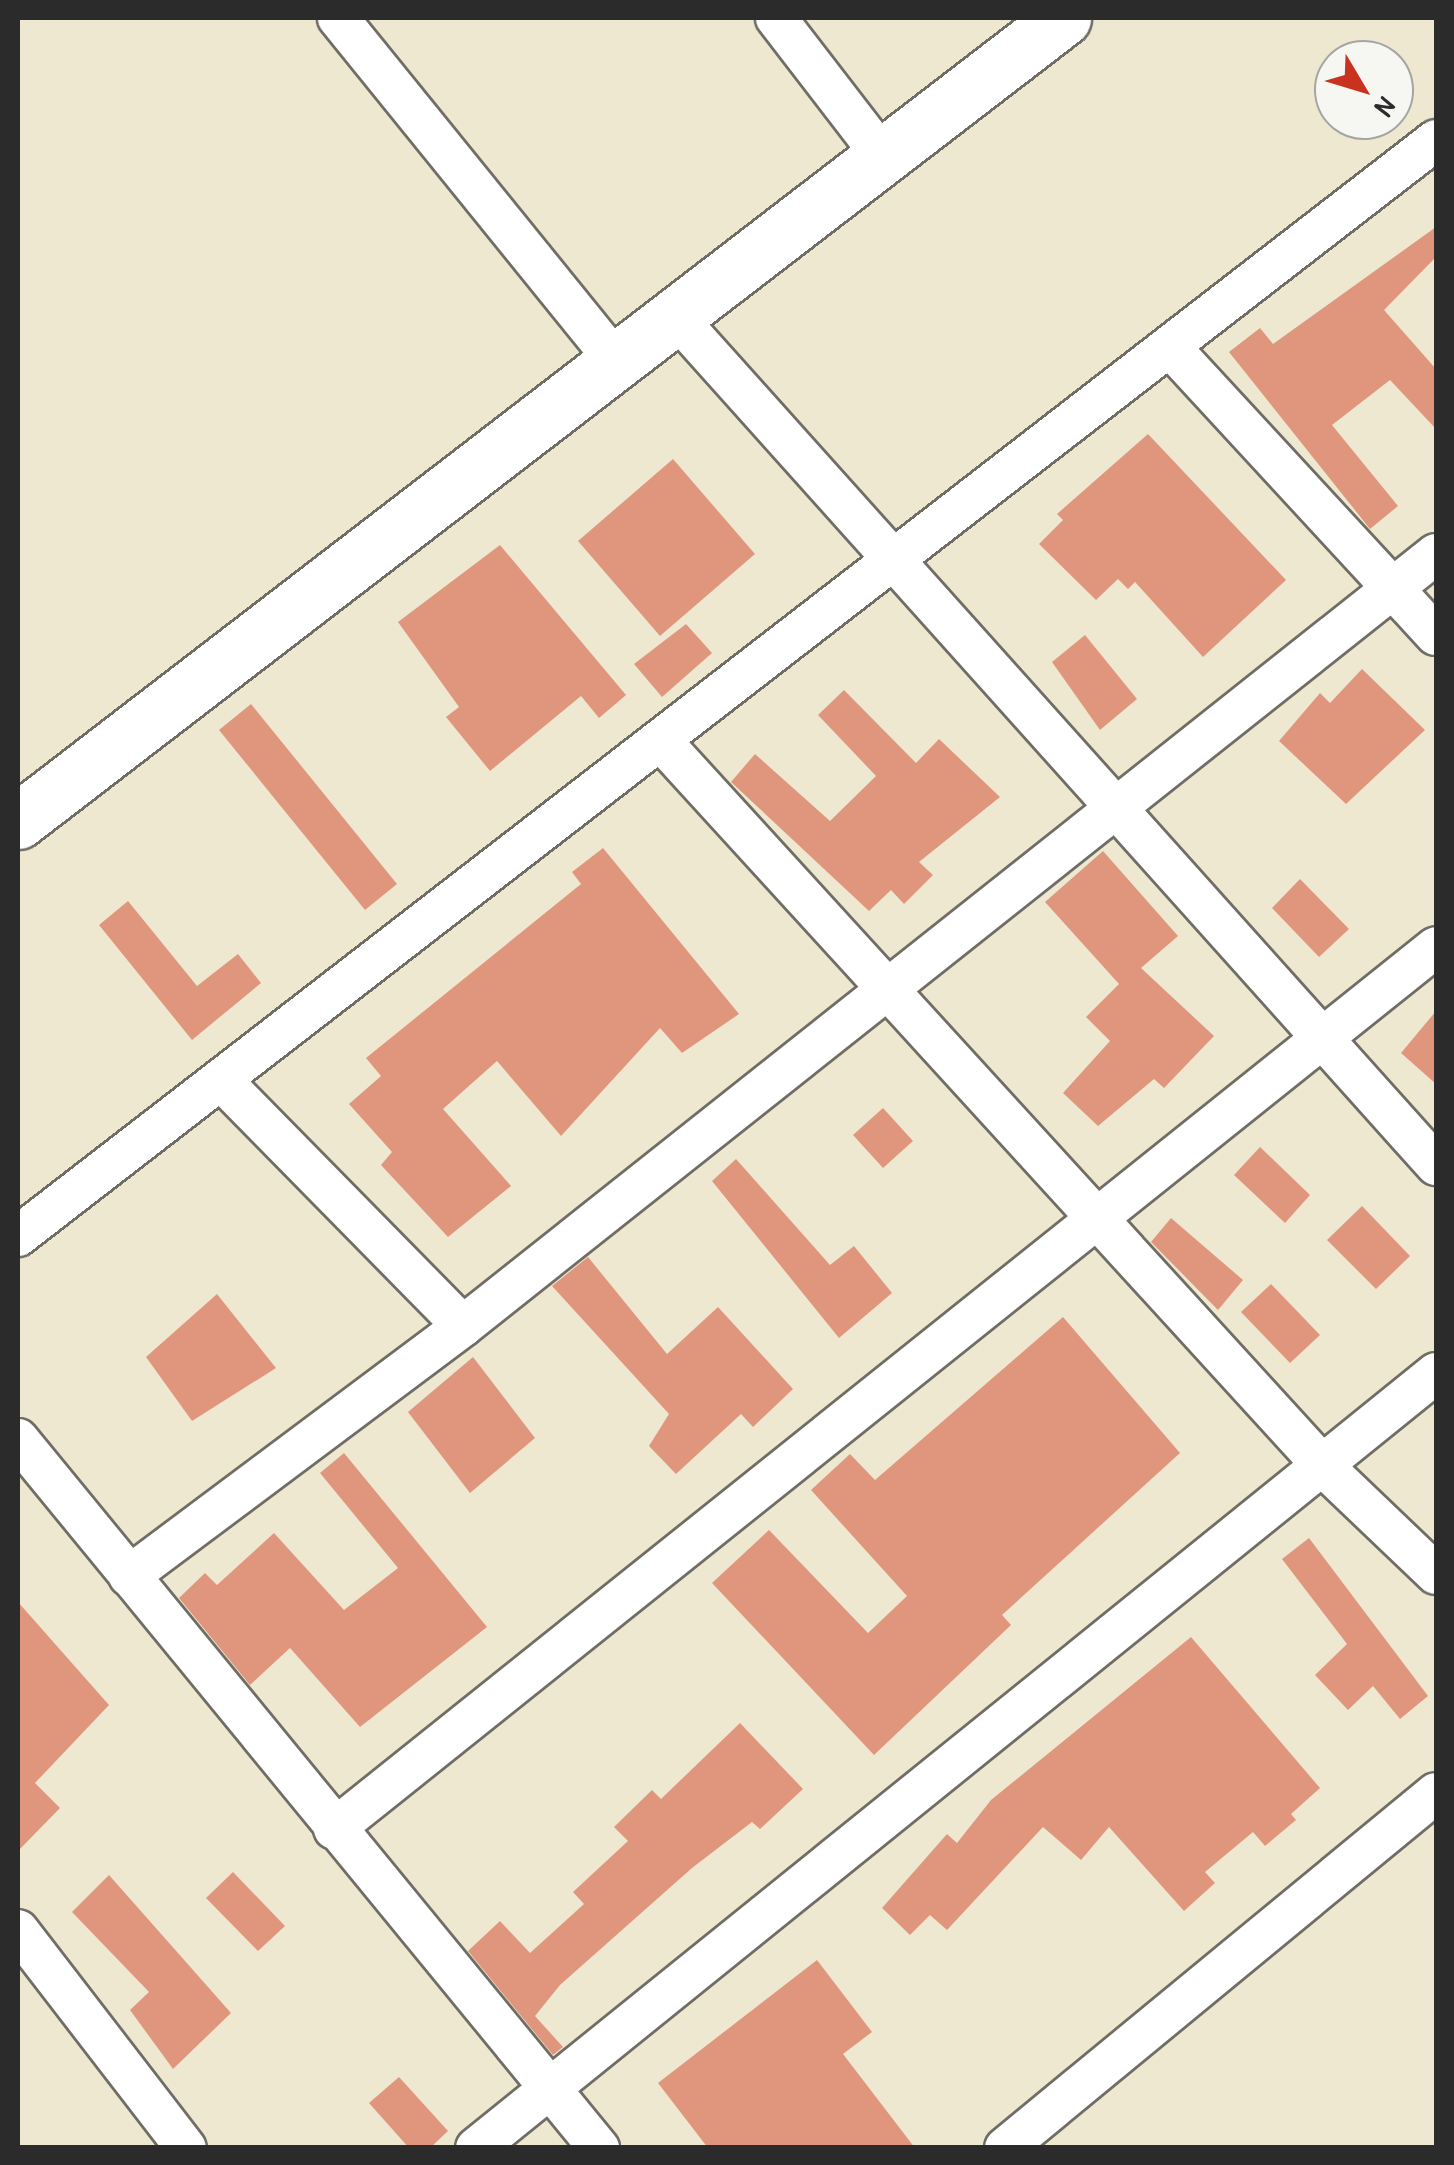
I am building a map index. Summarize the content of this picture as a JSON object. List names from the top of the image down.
{
  "north": "bottom right"
}
